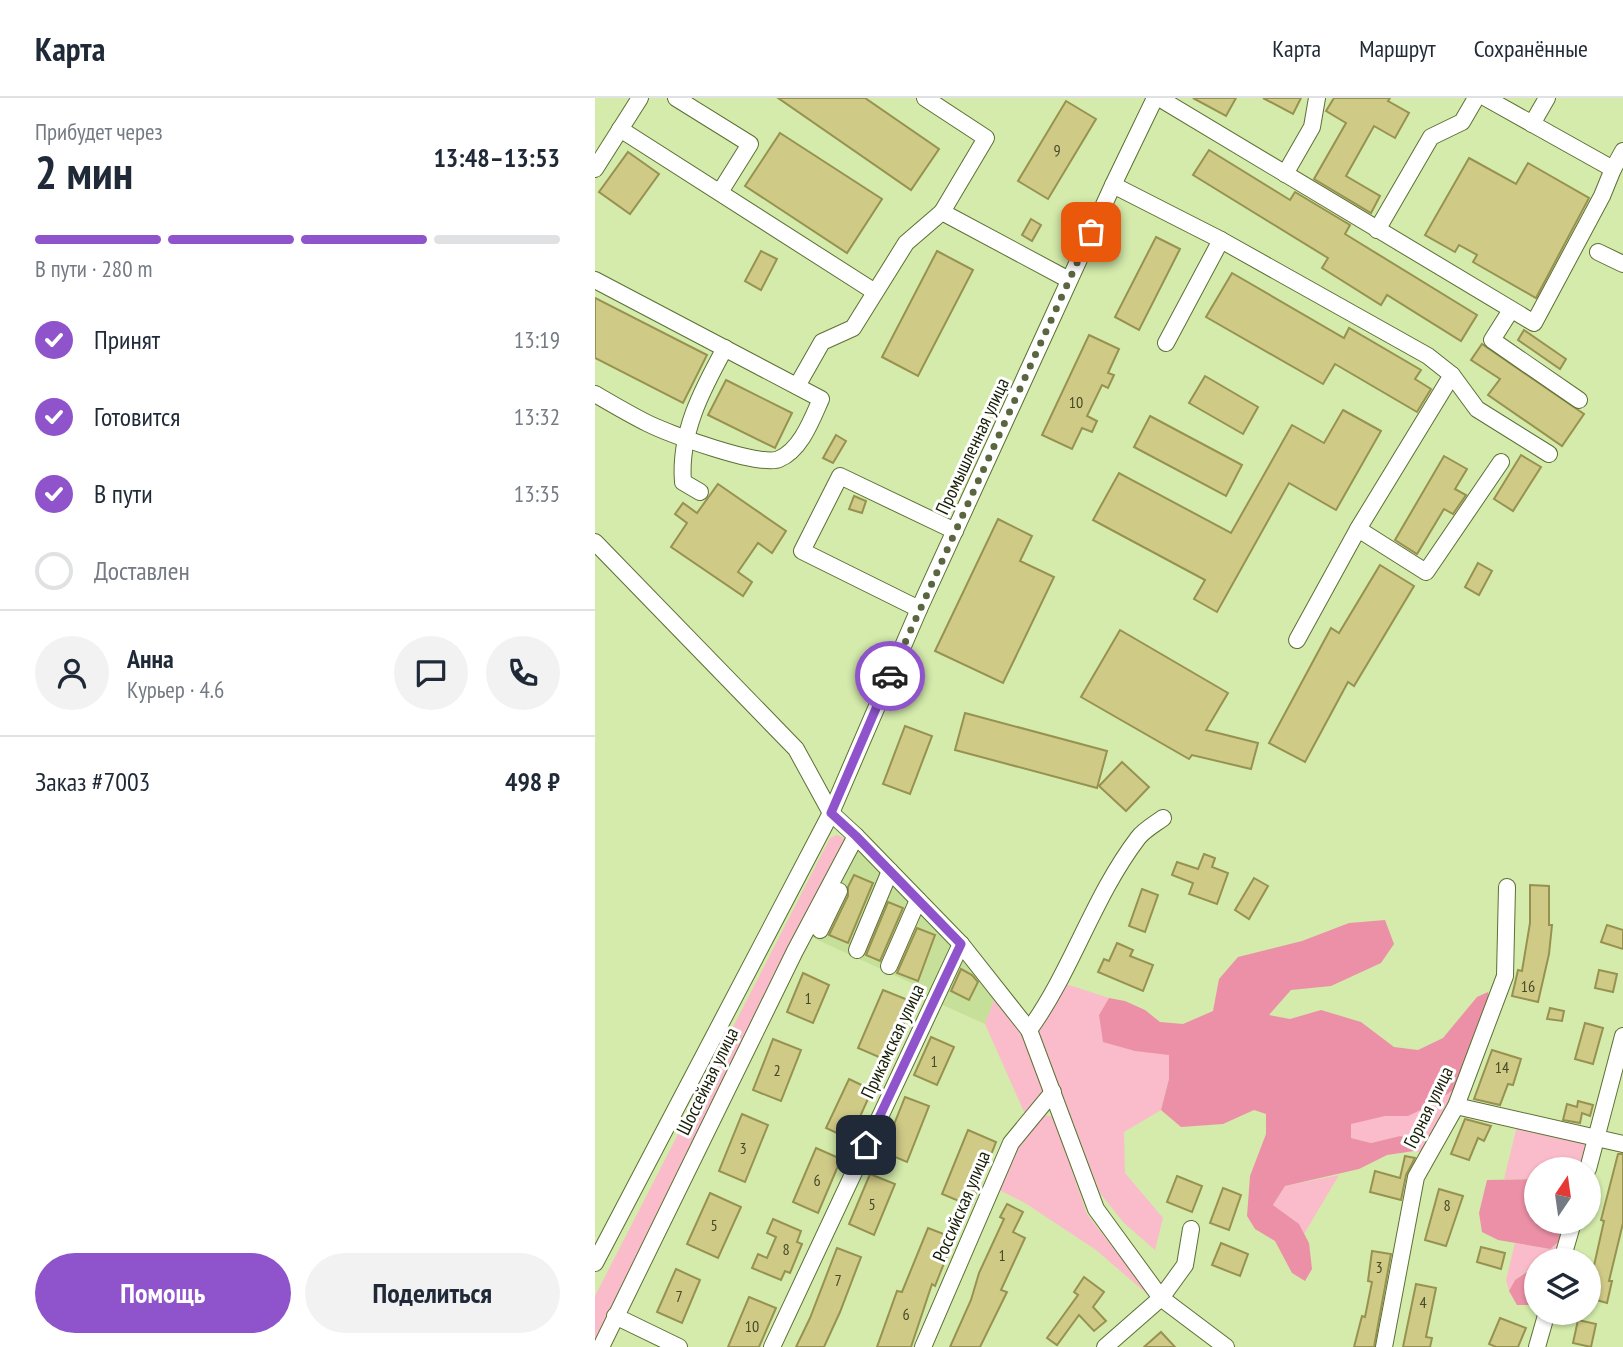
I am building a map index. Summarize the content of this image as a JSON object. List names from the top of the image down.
{
  "streets": {
    "street": [
      "Промышленная улица",
      "Прикамская улица",
      "Шоссейная улица",
      "Горная улица",
      "Российская улица"
    ]
  },
  "crossings": [
    ["Промышленная улица", "Шоссейная улица"]
  ],
  "house_numbers": [
    "9",
    "10",
    "16",
    "1",
    "1",
    "14",
    "2",
    "3",
    "6",
    "5",
    "8",
    "5",
    "8",
    "1",
    "3",
    "7",
    "7",
    "4",
    "6",
    "10"
  ],
  "north": "top",
  "page": {
    "header": "Карта",
    "nav": ["Карта", "Маршрут", "Сохранённые"],
    "heading": ["2 мин", "Прибудет через", "13:48–13:53"],
    "panel": [
      "Анна",
      "Курьер · 4.6",
      "Заказ #7003",
      "498 ₽"
    ],
    "bar": "В пути · 280 m",
    "list": [
      ["Принят", "13:19"],
      ["Готовится", "13:32"],
      ["В пути", "13:35"],
      "Доставлен"
    ],
    "buttons": ["Помощь", "Поделиться"]
  }
}
